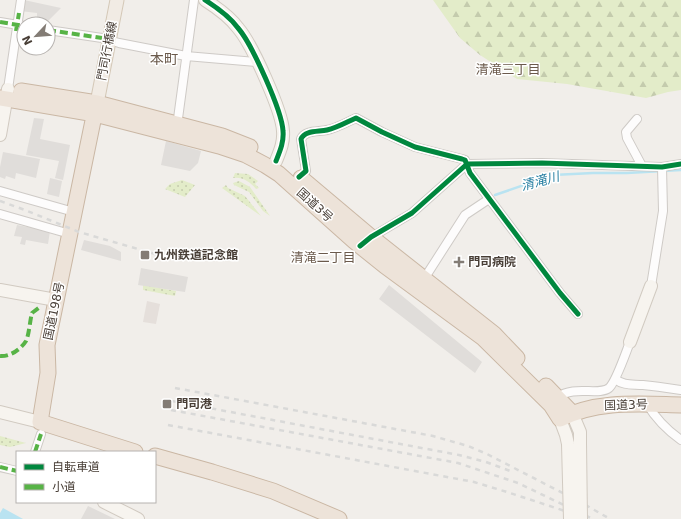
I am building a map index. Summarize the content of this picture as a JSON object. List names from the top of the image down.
{
  "streets": {
    "highway": ["国道3号", "国道198号"],
    "main road": ["門司行橋線"]
  },
  "crossings": [
    ["門司行橋線", "国道3号"],
    ["門司行橋線", "国道198号"],
    ["国道3号", "国道198号"]
  ],
  "districts": ["本町", "清滝三丁目", "清滝二丁目"],
  "water": ["清滝川"],
  "places": {
    "transit": ["九州鉄道記念館", "門司港"],
    "health": ["門司病院"]
  },
  "legend": ["自転車道", "小道"],
  "north": "bottom left"
}
